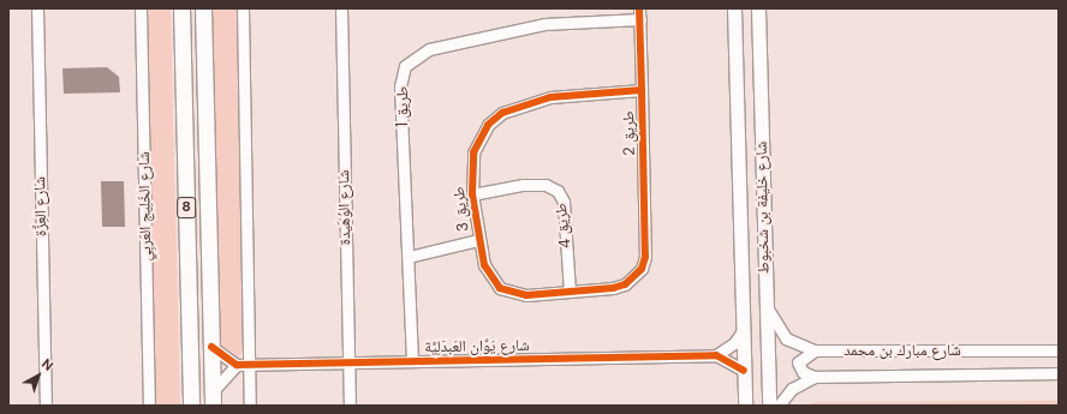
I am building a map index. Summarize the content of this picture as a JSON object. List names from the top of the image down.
{
  "streets": {
    "highway": ["8"],
    "main road": ["شارع خليفة بن شخبوط"],
    "street": [
      "طريق 1",
      "طريق 2",
      "شارع العِزَّة",
      "شارع الخَلِيج العَربِي",
      "شارع الوُهَيدة",
      "طريق 3",
      "طريق 4",
      "شارع يَوَّان العَبدَلِيَّة",
      "شارع مبارك بن محمد"
    ]
  },
  "crossings": [
    ["طريق 1", "طريق 2"],
    ["طريق 1", "شارع يَوَّان العَبدَلِيَّة"],
    ["طريق 2", "طريق 3"],
    ["شارع الوُهَيدة", "شارع يَوَّان العَبدَلِيَّة"],
    ["شارع خليفة بن شخبوط", "شارع مبارك بن محمد"],
    ["طريق 3", "طريق 4"]
  ],
  "north": "top right"
}
